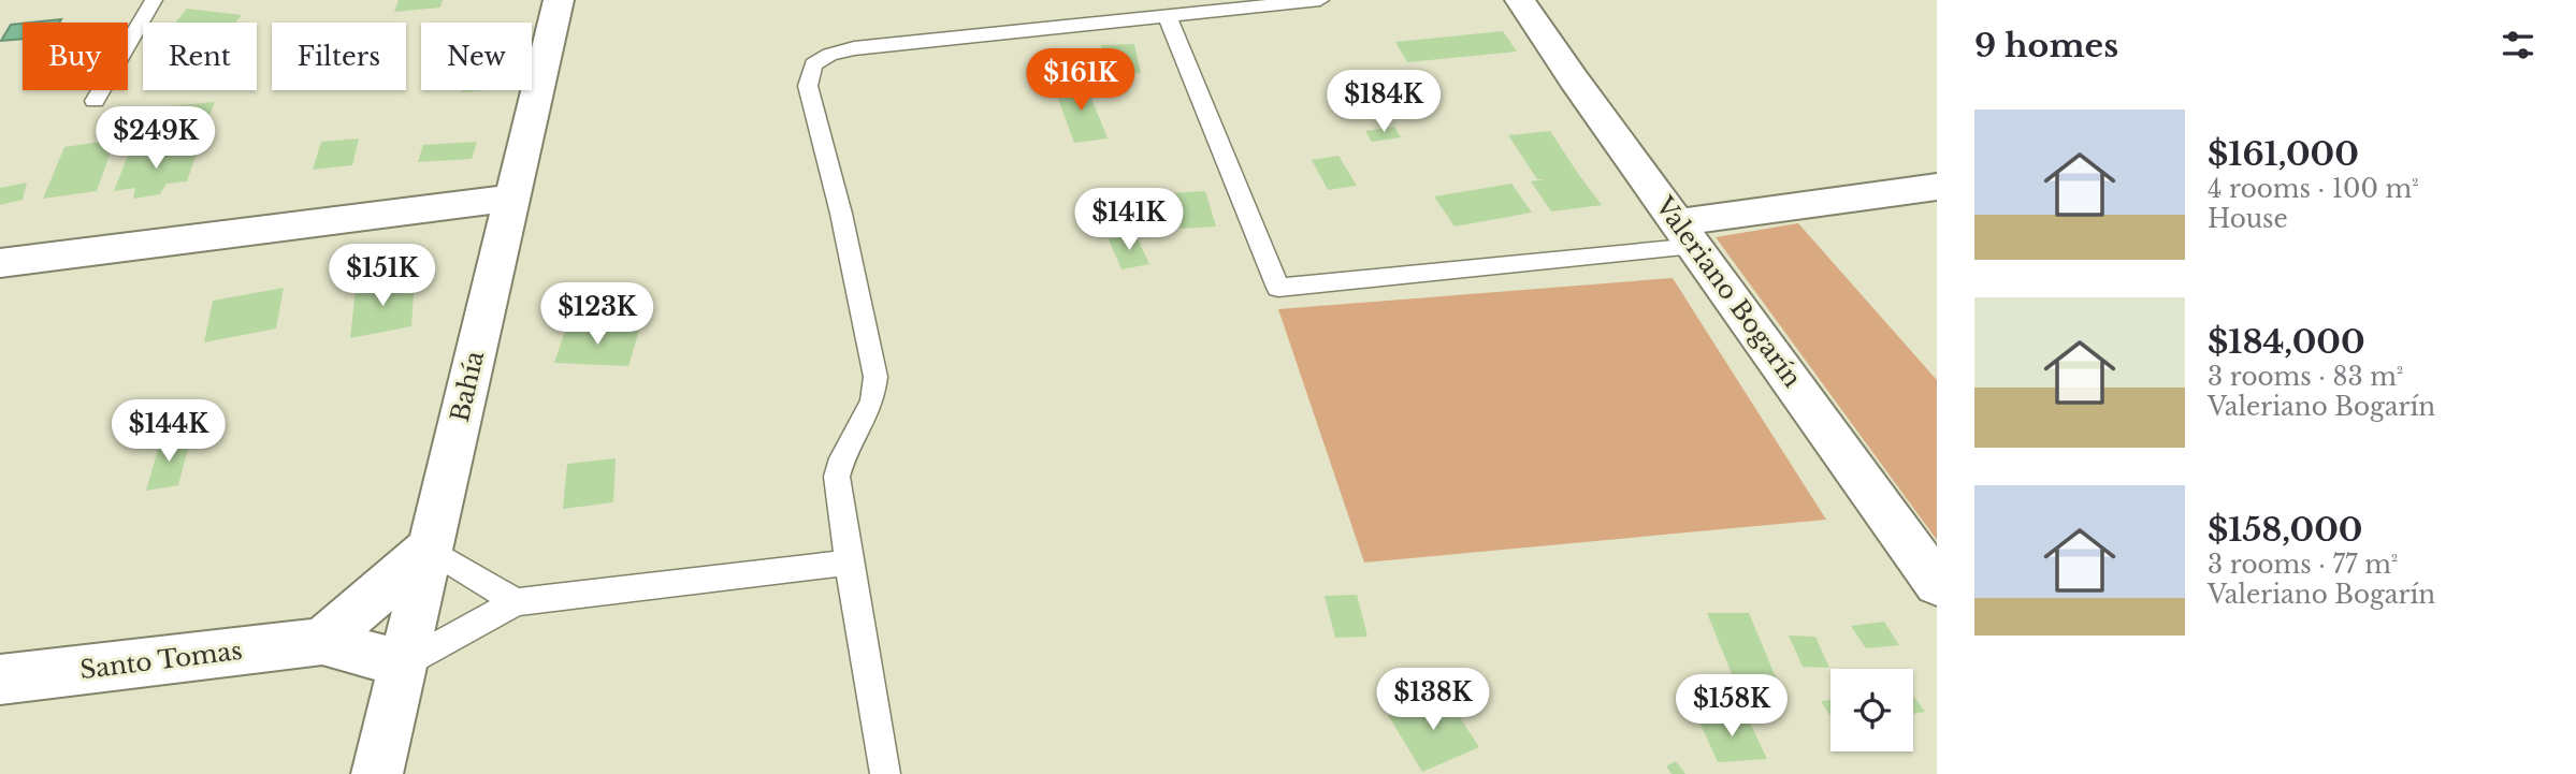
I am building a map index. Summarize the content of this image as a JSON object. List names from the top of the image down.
{
  "streets": {
    "street": ["Valeriano Bogarín", "Bahía", "Santo Tomas"]
  },
  "crossings": [
    ["Bahía", "Santo Tomas"]
  ],
  "page": {
    "heading": "9 homes",
    "chip": [
      "Buy",
      "Rent",
      "Filters",
      "New"
    ],
    "price": [
      "$161K",
      "$184K",
      "$249K",
      "$141K",
      "$151K",
      "$123K",
      "$144K",
      "$138K",
      "$158K"
    ],
    "list": [
      {
        "name": "$161,000",
        "note": "4 rooms · 100 m² · House"
      },
      {
        "name": "$184,000",
        "note": "3 rooms · 83 m² · Valeriano Bogarín"
      },
      {
        "name": "$158,000",
        "note": "3 rooms · 77 m² · Valeriano Bogarín"
      }
    ]
  }
}
